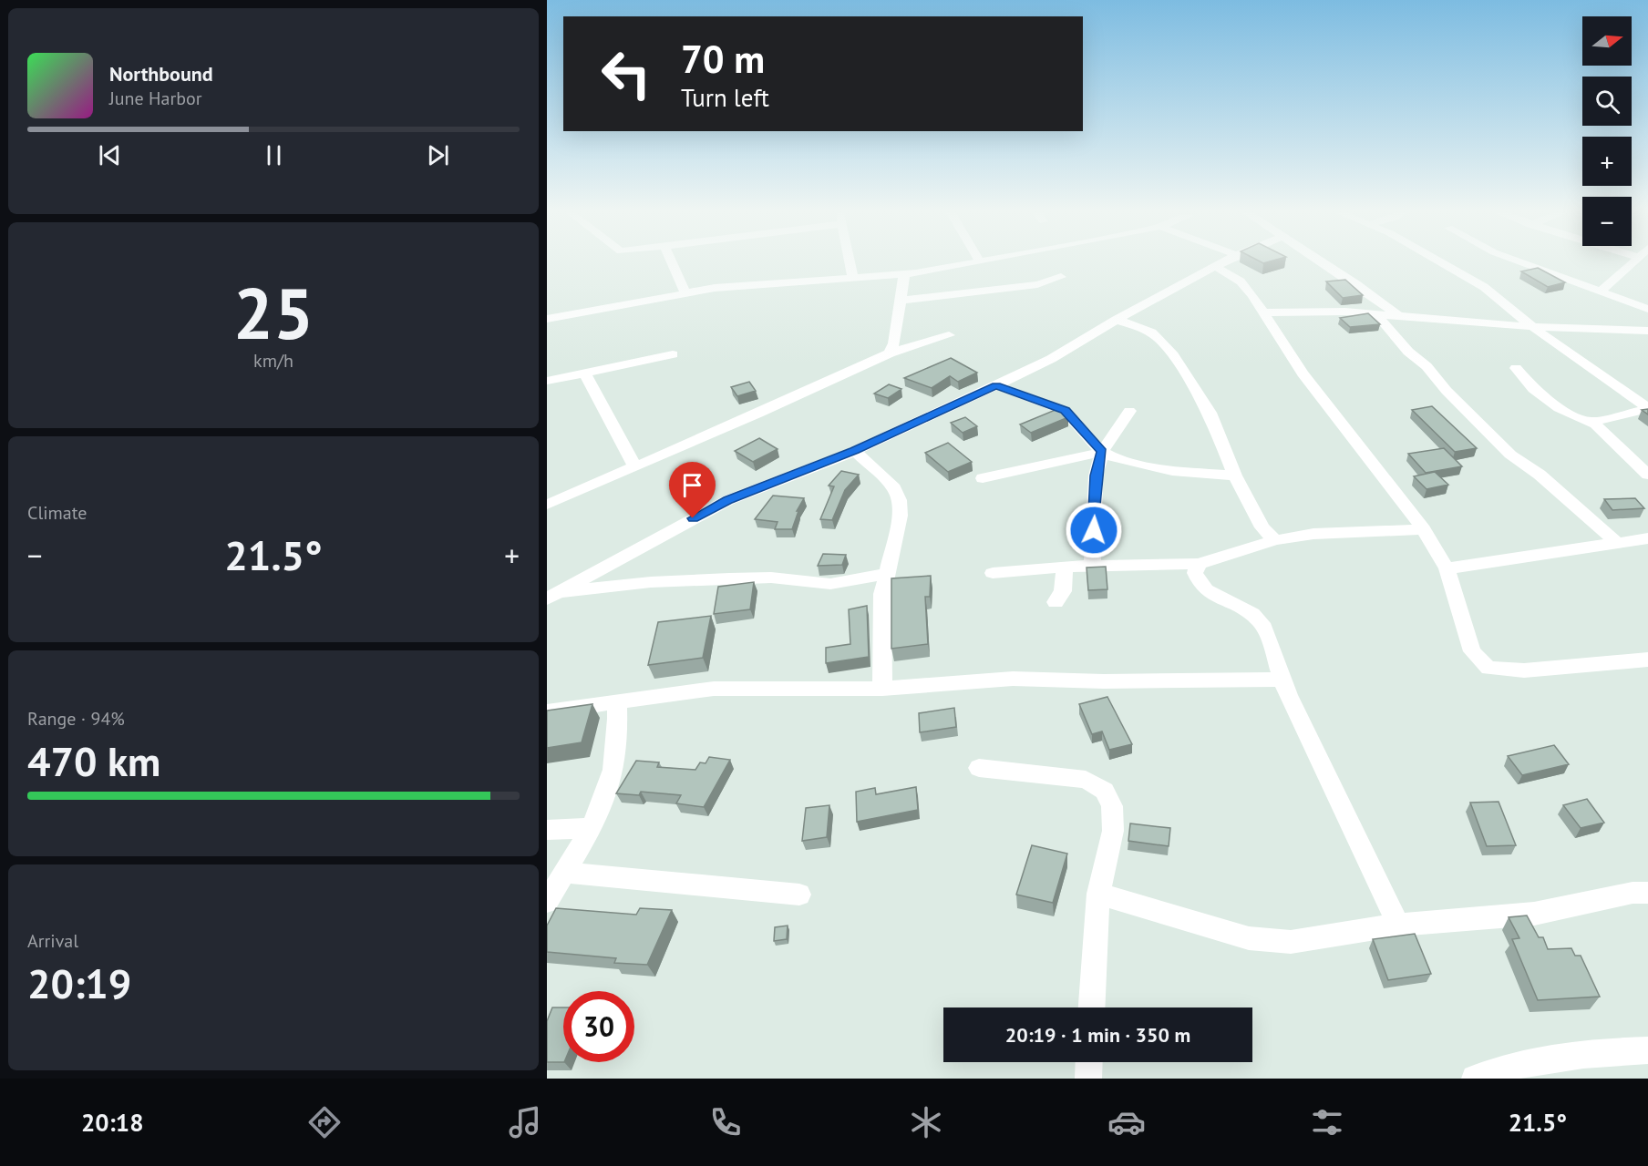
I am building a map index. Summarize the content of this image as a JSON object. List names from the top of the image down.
{
  "north": "right",
  "page": {
    "map_buttons": ["+", "−"],
    "turn": ["70 m", "Turn left"],
    "song": ["Northbound", "June Harbor"],
    "tile": [
      ["25", "km/h"],
      "Climate",
      ["Range · 94%", "470 km"],
      ["Arrival", "20:19"]
    ],
    "heat": ["−", "21.5°", "+"],
    "limit": "30",
    "trip": "20:19 · 1 min · 350 m",
    "tabs": ["20:18", "21.5°"]
  }
}
